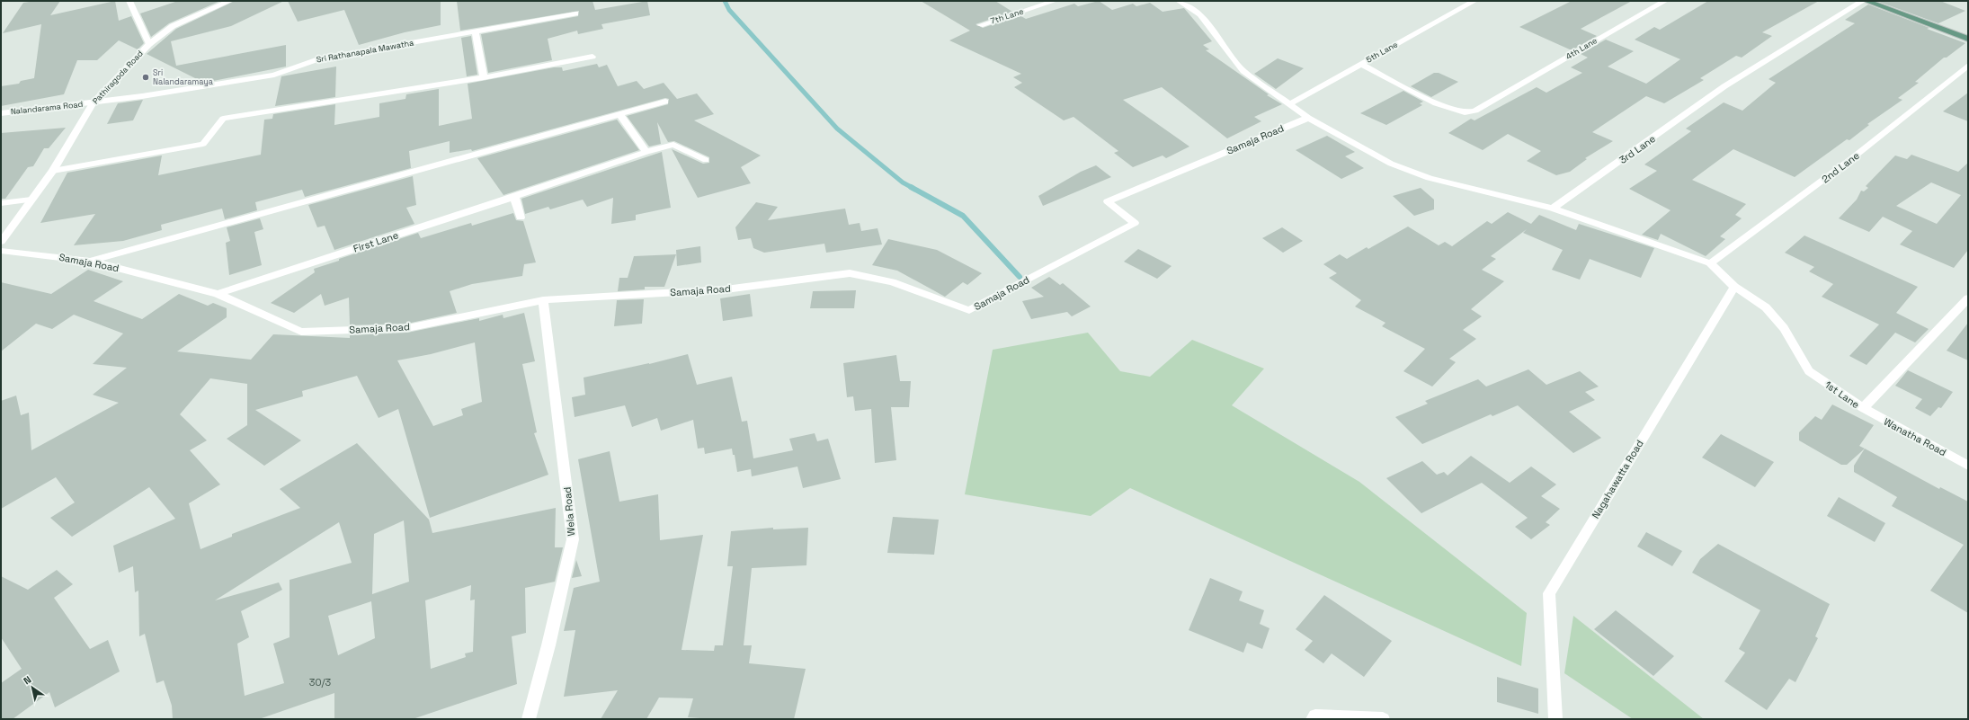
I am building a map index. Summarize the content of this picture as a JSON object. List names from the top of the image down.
{
  "streets": {
    "street": [
      "7th Lane",
      "4th Lane",
      "Sri Rathanapala Mawatha",
      "5th Lane",
      "Pathiragoda Road",
      "Nalandarama Road",
      "Samaja Road",
      "3rd Lane",
      "2nd Lane",
      "First Lane",
      "1st Lane",
      "Wanatha Road",
      "Nagahawatta Road",
      "Wela Road"
    ]
  },
  "crossings": [
    ["4th Lane", "5th Lane"],
    ["Sri Rathanapala Mawatha", "Pathiragoda Road"],
    ["Sri Rathanapala Mawatha", "Nalandarama Road"],
    ["Pathiragoda Road", "Nalandarama Road"],
    ["Samaja Road", "First Lane"],
    ["Samaja Road", "Wela Road"],
    ["1st Lane", "Wanatha Road"],
    ["1st Lane", "Nagahawatta Road"]
  ],
  "places": ["Sri Nalandaramaya"],
  "house_numbers": ["30/3"],
  "north": "top left"
}
